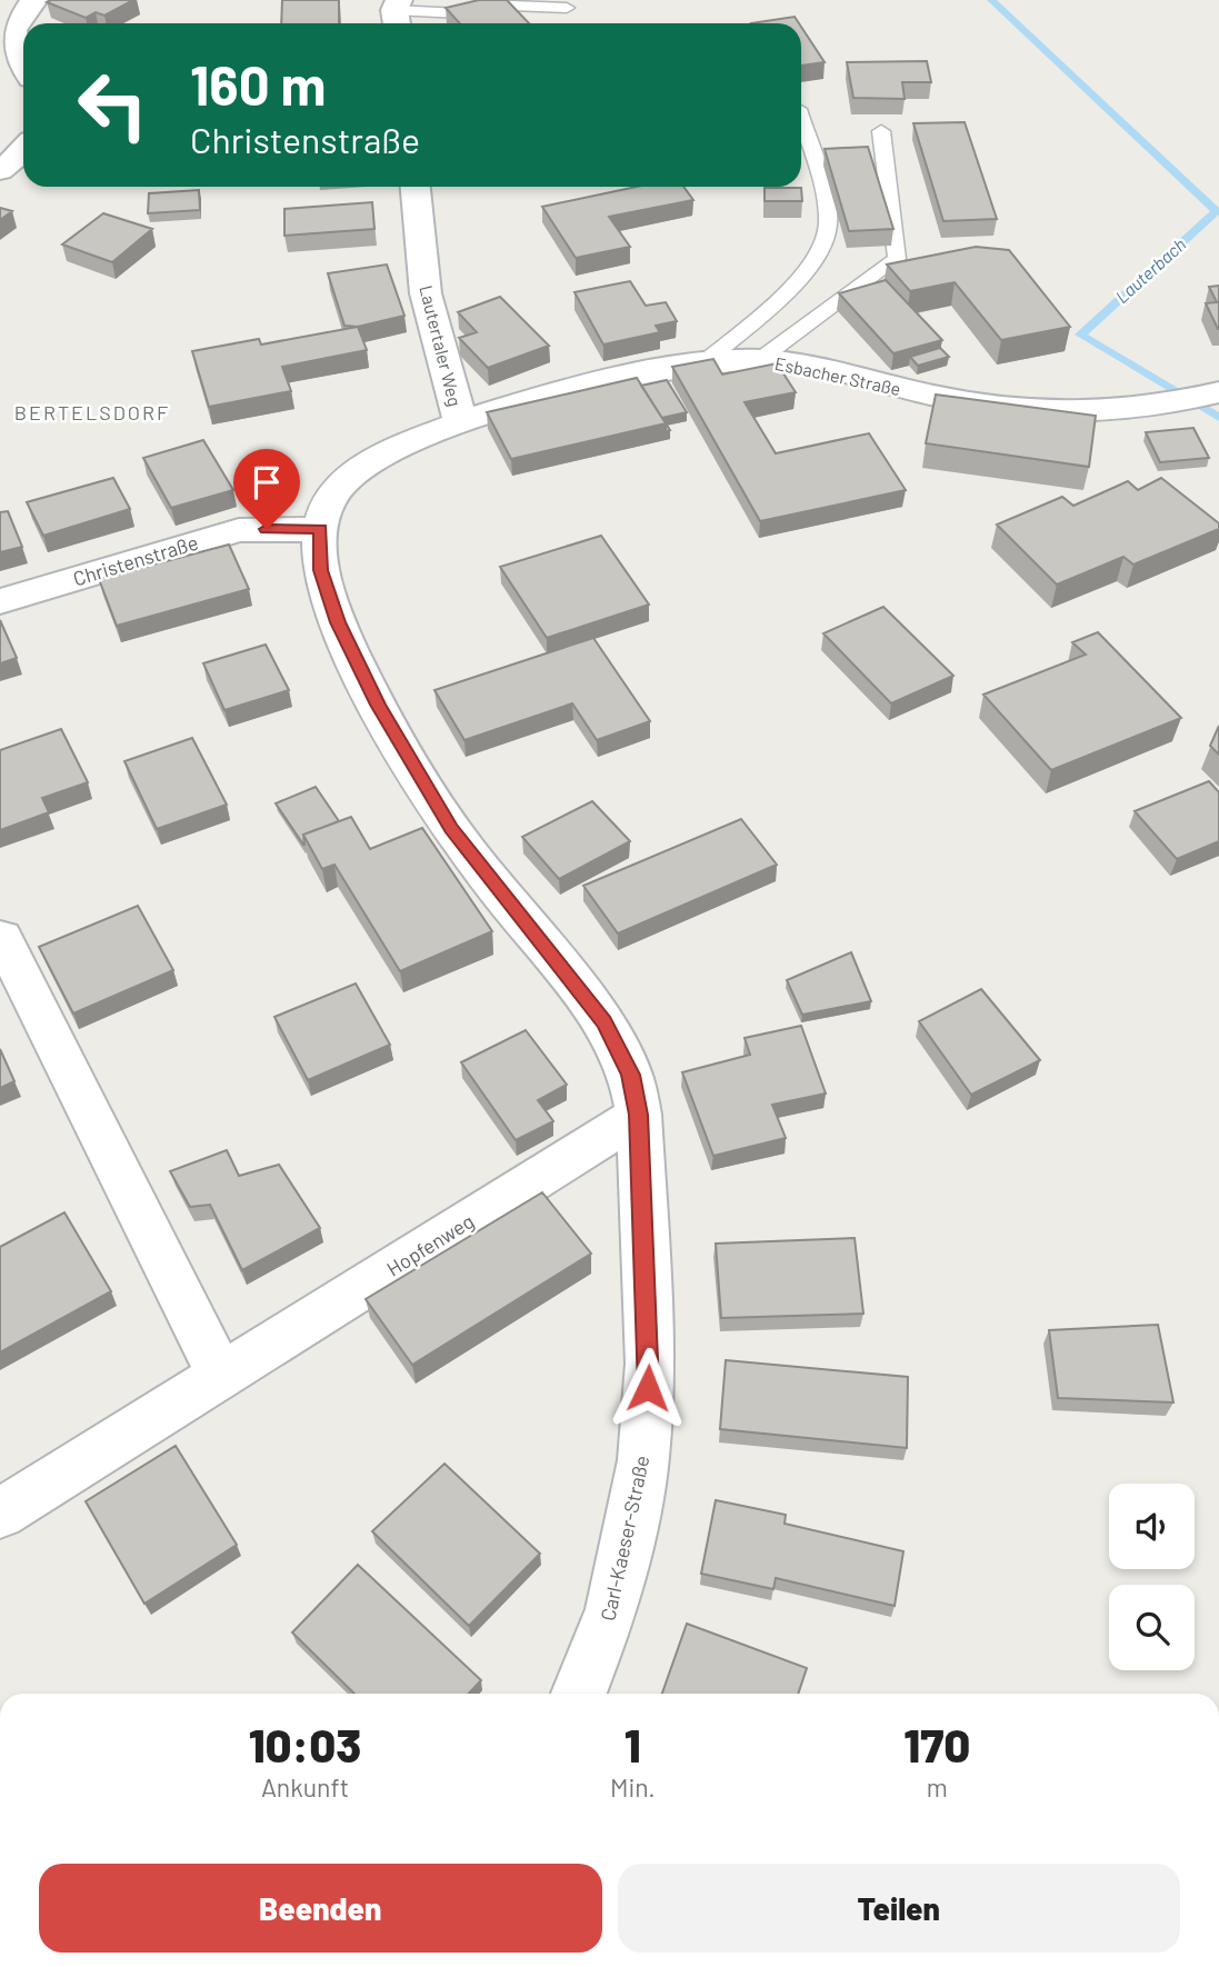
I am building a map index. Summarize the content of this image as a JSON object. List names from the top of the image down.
{
  "streets": {
    "street": [
      "Lautertaler Weg",
      "Esbacher Straße",
      "Christenstraße",
      "Hopfenweg",
      "Carl-Kaeser-Straße"
    ]
  },
  "crossings": [
    ["Lautertaler Weg", "Esbacher Straße"],
    ["Christenstraße", "Carl-Kaeser-Straße"],
    ["Hopfenweg", "Carl-Kaeser-Straße"]
  ],
  "districts": ["BERTELSDORF"],
  "water": ["Lauterbach"],
  "page": {
    "turn": ["160 m", "Christenstraße"],
    "eta": [
      "10:03",
      "Ankunft",
      "1",
      "Min.",
      "170",
      "m"
    ],
    "buttons": ["Beenden", "Teilen"]
  }
}
